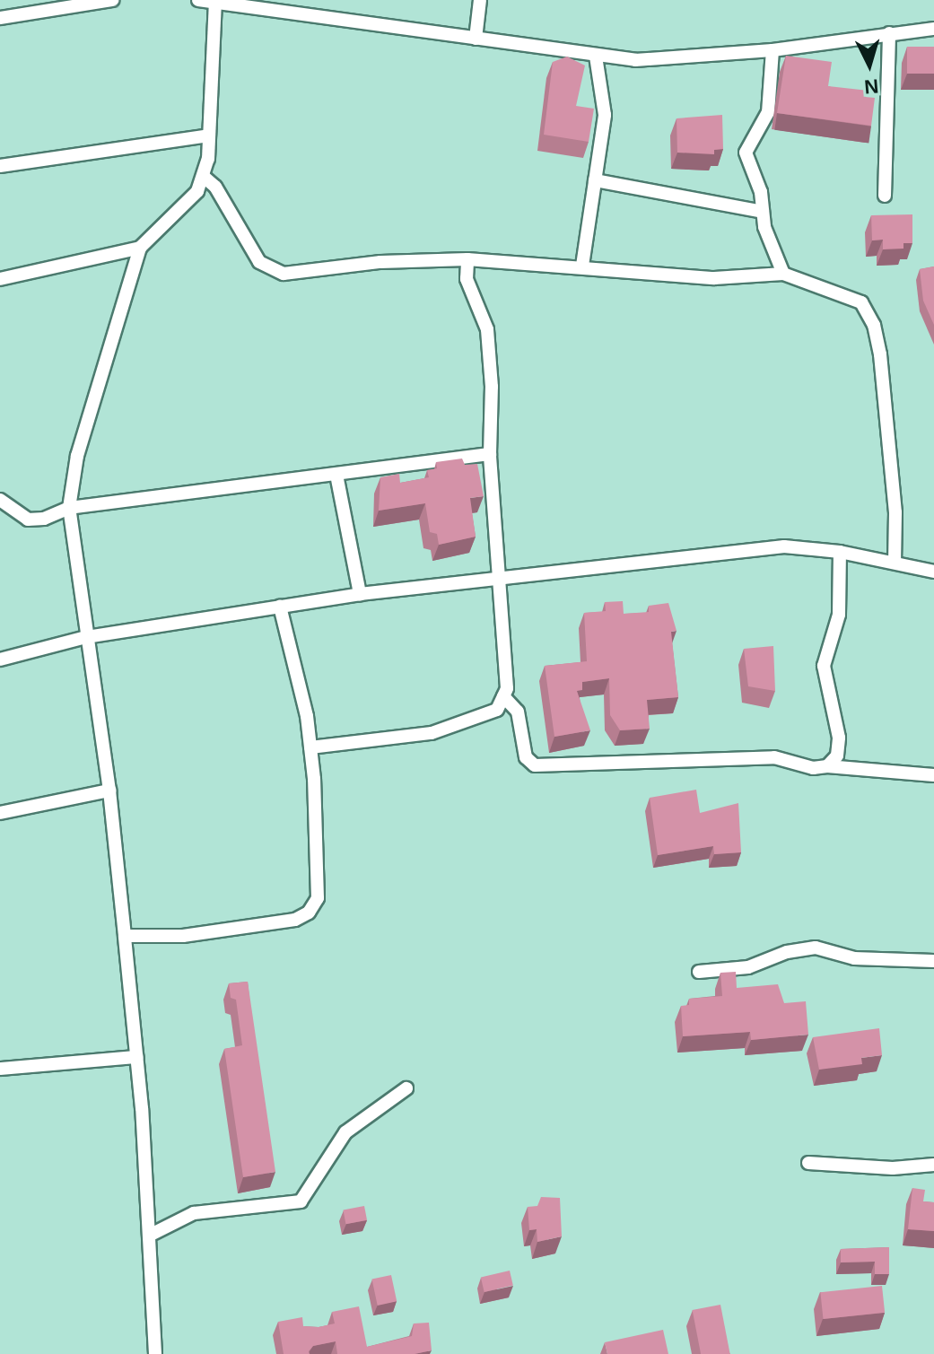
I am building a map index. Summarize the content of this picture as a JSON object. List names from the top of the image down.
{
  "north": "bottom"
}
